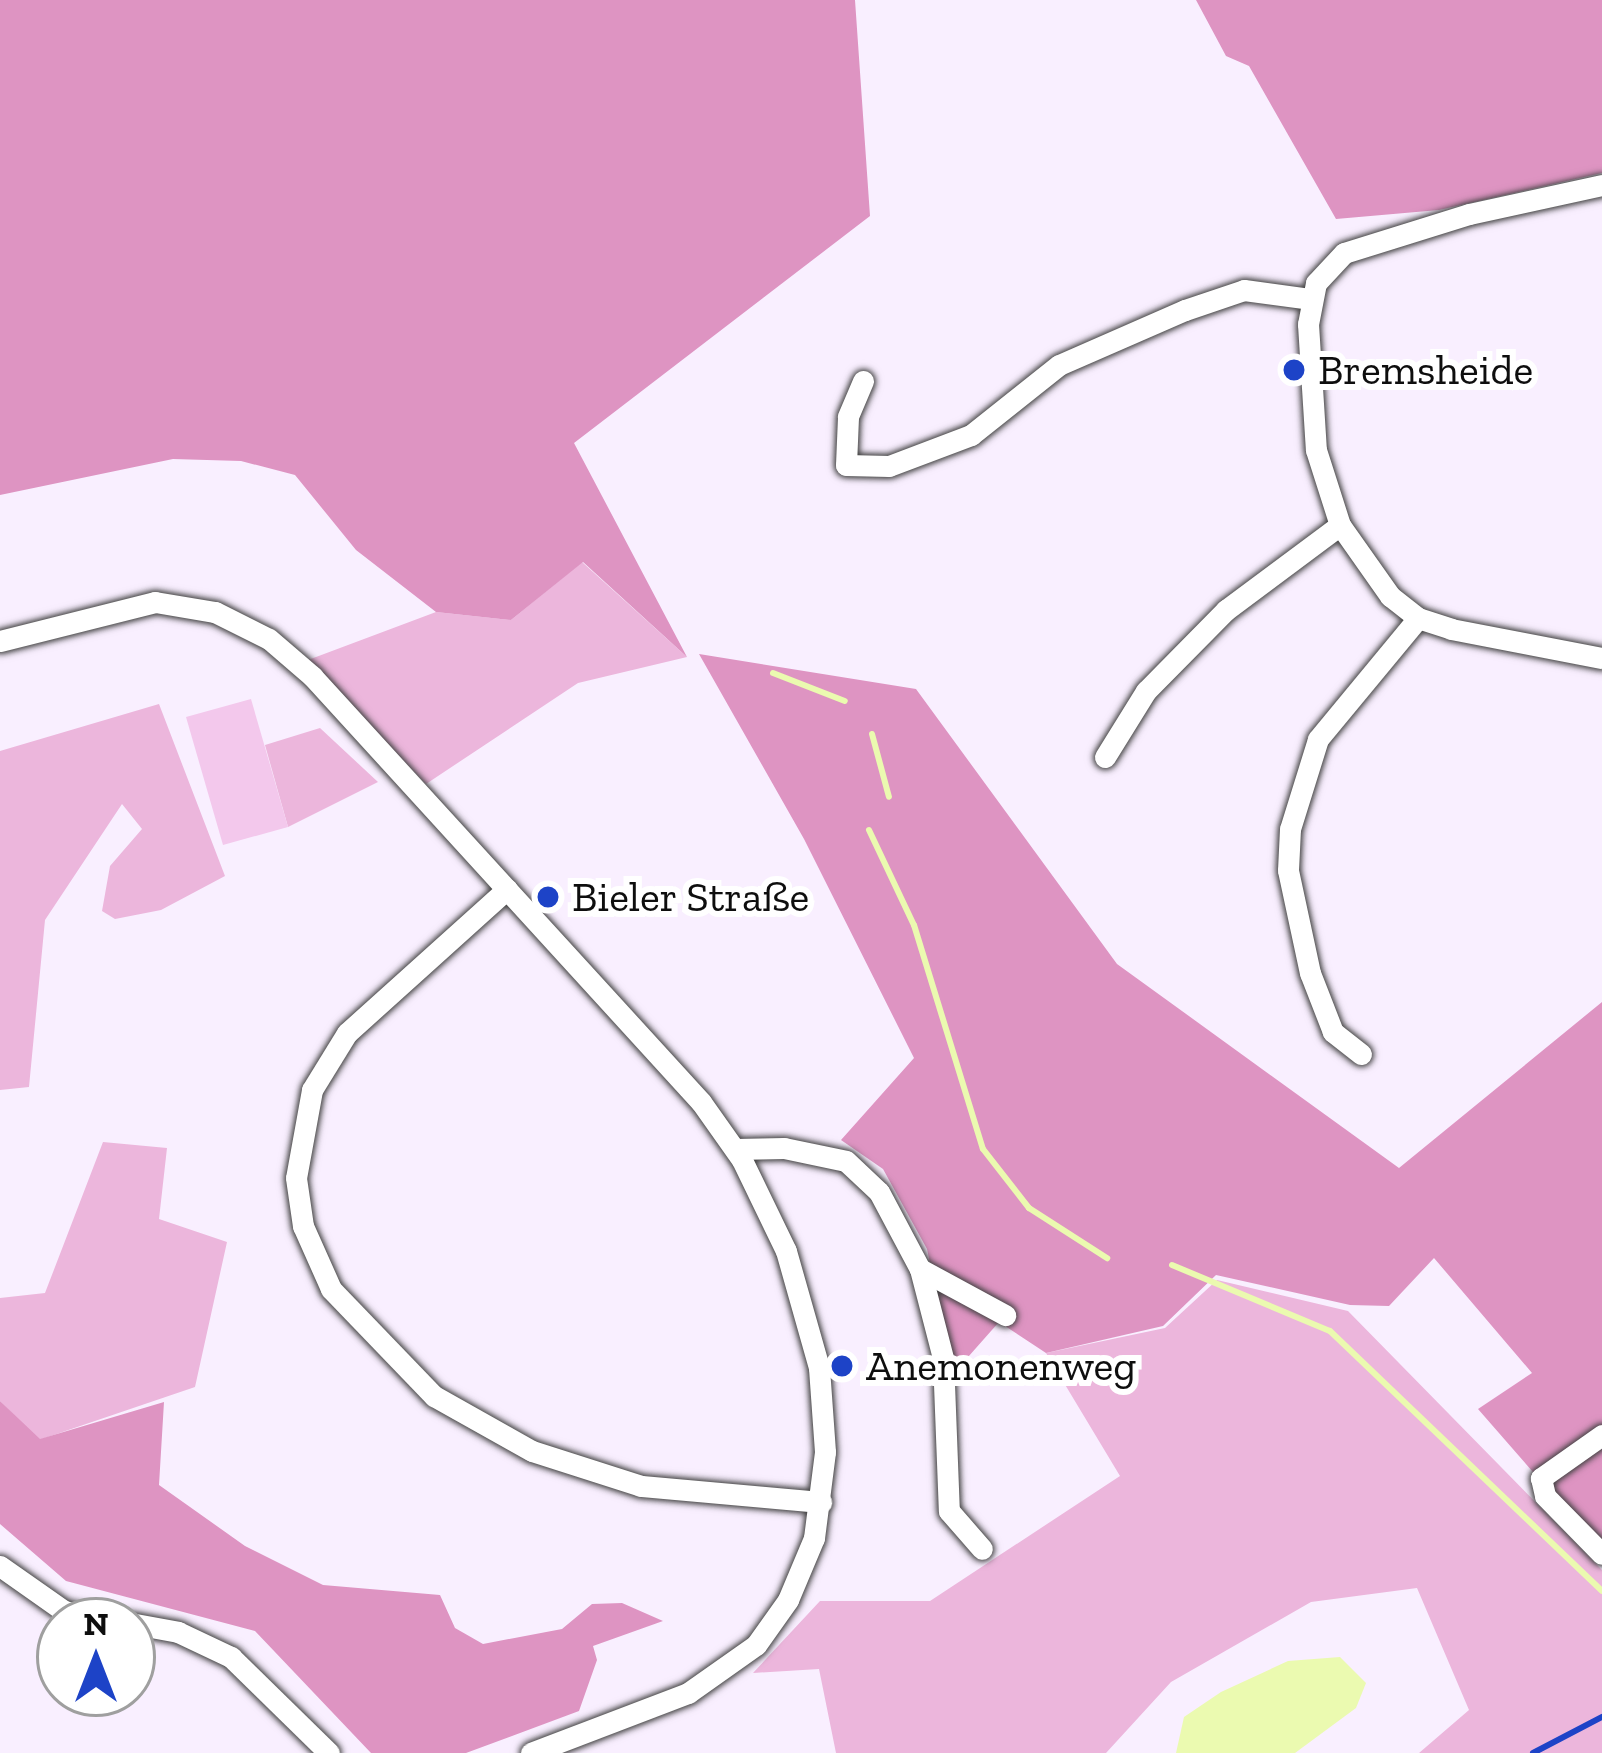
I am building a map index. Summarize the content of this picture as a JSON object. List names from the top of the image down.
{
  "places": ["Bremsheide", "Bieler Straße", "Anemonenweg"],
  "north": "top"
}
